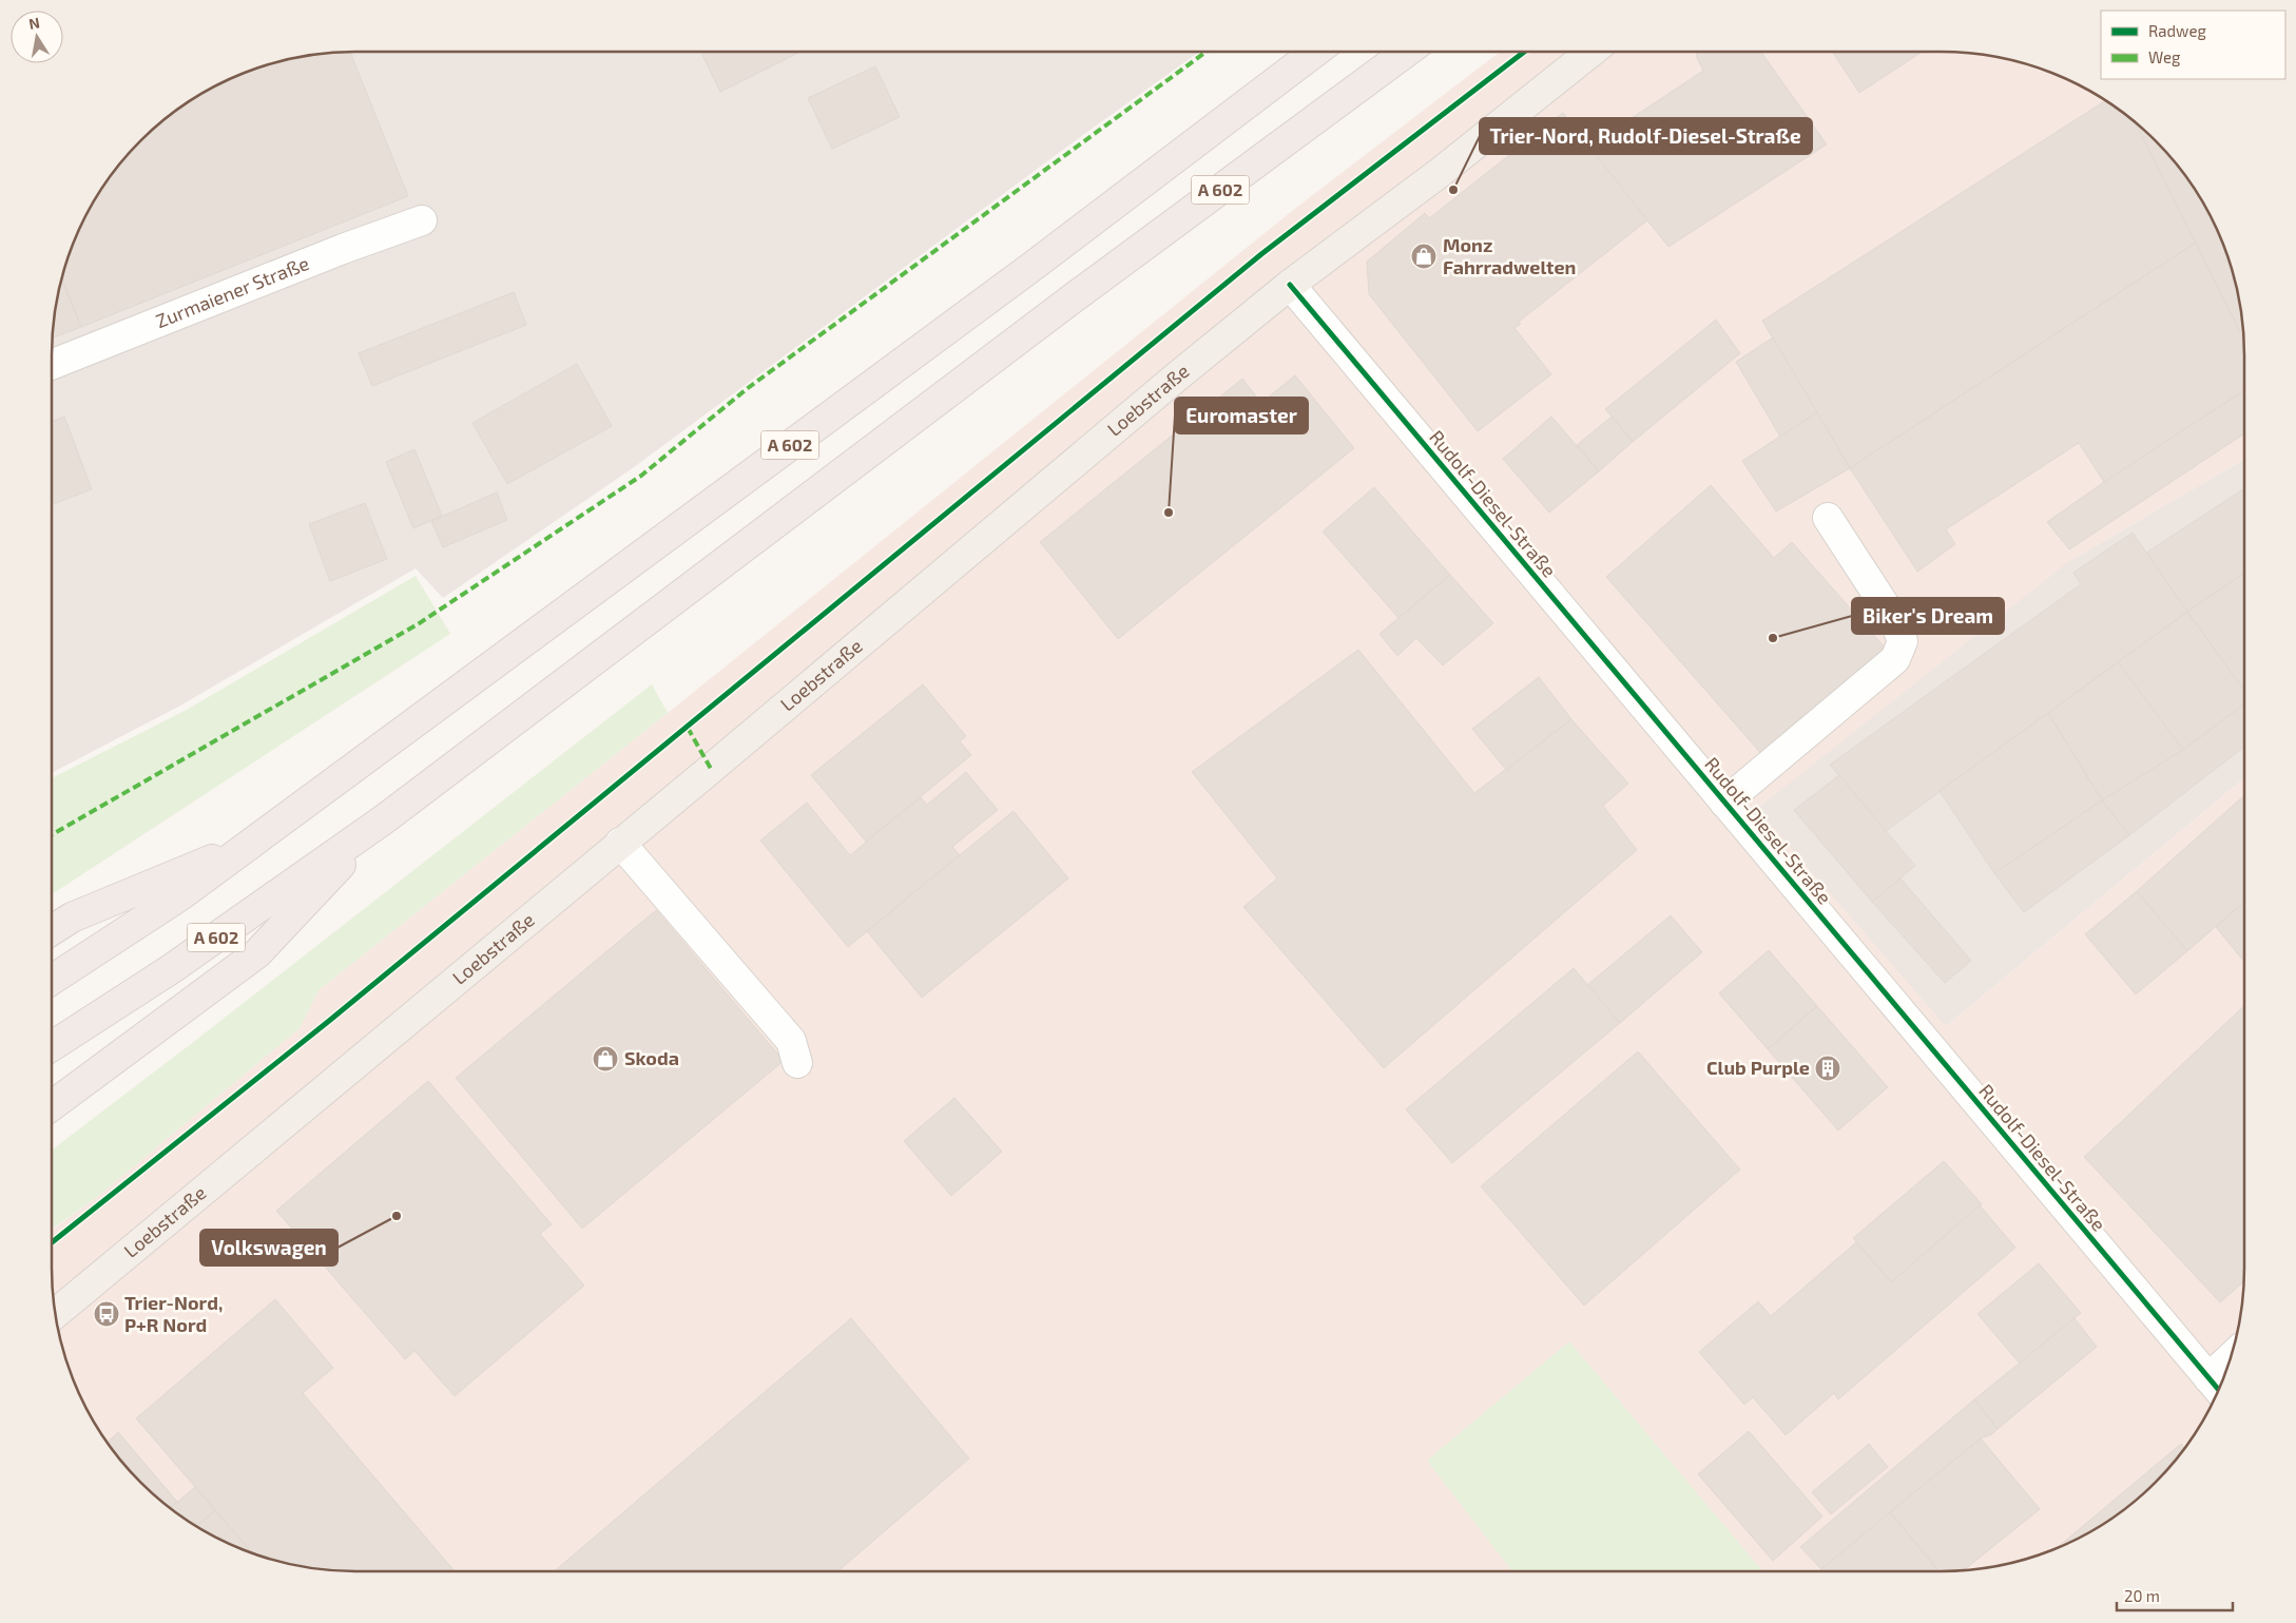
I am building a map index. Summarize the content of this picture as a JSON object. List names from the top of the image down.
{
  "streets": {
    "highway": ["A 602"],
    "main road": ["Loebstraße"],
    "street": ["Zurmaiener Straße", "Rudolf-Diesel-Straße"]
  },
  "crossings": [
    ["Loebstraße", "Rudolf-Diesel-Straße"]
  ],
  "places": {
    "other": [
      "Trier-Nord, Rudolf-Diesel-Straße",
      "Euromaster",
      "Biker's Dream",
      "Volkswagen"
    ],
    "shop": ["Monz Fahrradwelten", "Skoda"],
    "building": ["Club Purple"],
    "bus stop": ["Trier-Nord, P+R Nord"]
  },
  "legend": ["Radweg", "Weg"],
  "scale_bar": "20 m",
  "north": "top"
}
